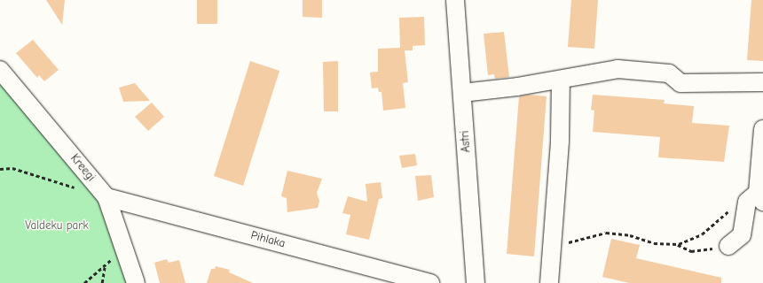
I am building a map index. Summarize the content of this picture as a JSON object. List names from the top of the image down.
{
  "streets": {
    "street": ["Astri", "Kreegi", "Pihlaka"]
  },
  "crossings": [
    ["Kreegi", "Pihlaka"]
  ],
  "parks": ["Valdeku park"]
}
